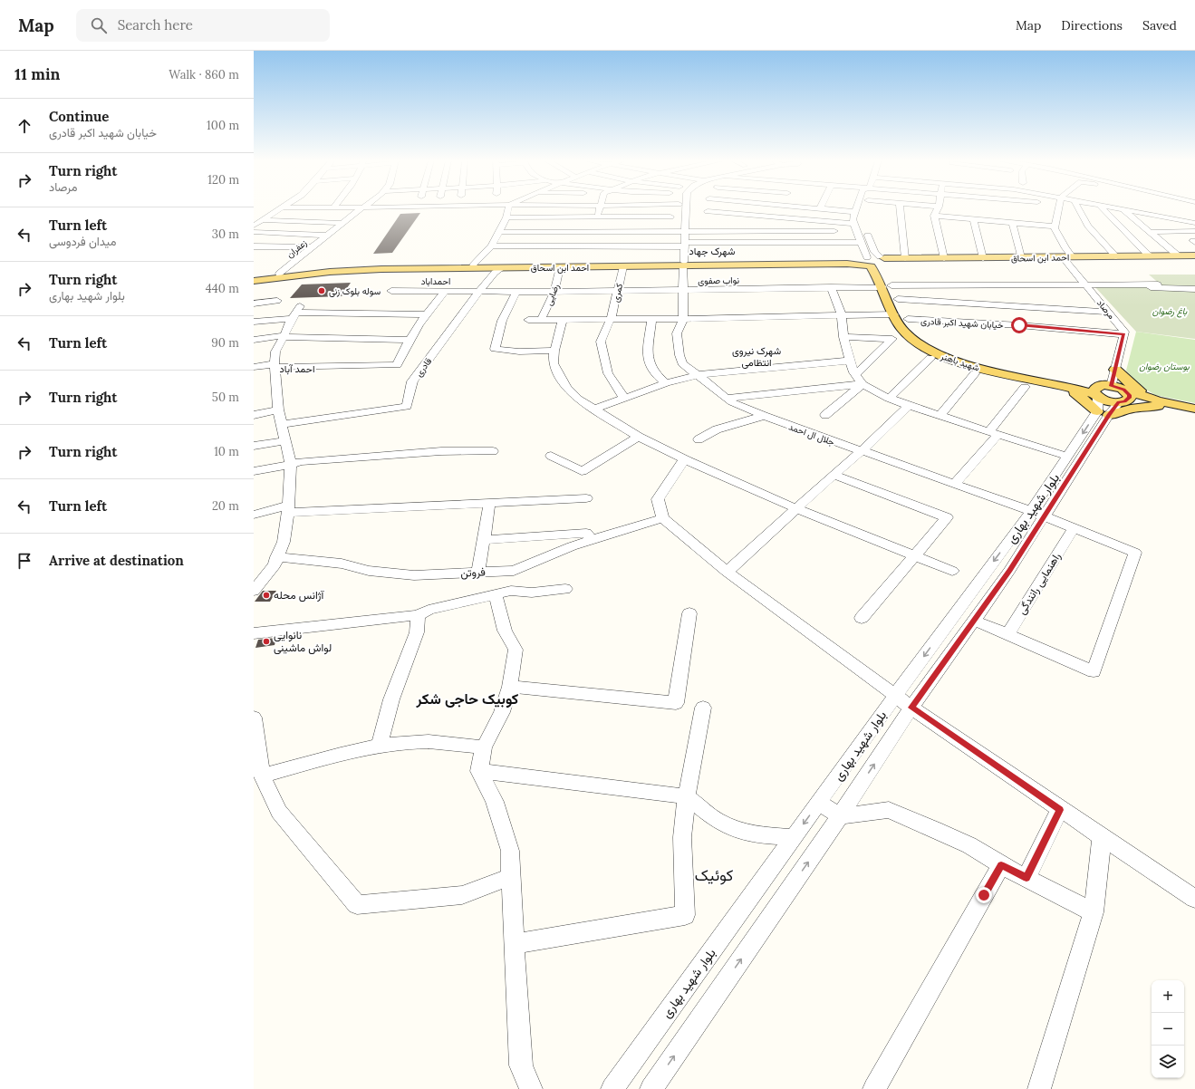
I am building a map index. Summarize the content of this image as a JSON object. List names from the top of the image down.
{
  "streets": {
    "main road": ["احمد ابن اسحاق", "شهید باهنر"],
    "street": [
      "زعفران",
      "نواب صفوی",
      "احمداباد",
      "کمری",
      "رضایی",
      "مرصاد",
      "خیابان شهید اکبر قادری",
      "قادری",
      "جلال ال احمد",
      "بلوار شهید بهاری",
      "فروتن",
      "راهنمایی رانندگی"
    ]
  },
  "crossings": [
    ["زعفران", "احمد ابن اسحاق"],
    ["احمد ابن اسحاق", "کمری"],
    ["احمد ابن اسحاق", "رضایی"],
    ["احمد ابن اسحاق", "مرصاد"],
    ["احمد ابن اسحاق", "شهید باهنر"],
    ["احمد ابن اسحاق", "قادری"],
    ["احمد ابن اسحاق", "جلال ال احمد"],
    ["نواب صفوی", "احمداباد"],
    ["نواب صفوی", "کمری"],
    ["نواب صفوی", "رضایی"],
    ["نواب صفوی", "مرصاد"],
    ["نواب صفوی", "شهید باهنر"],
    ["نواب صفوی", "جلال ال احمد"],
    ["احمداباد", "قادری"],
    ["کمری", "خیابان شهید اکبر قادری"],
    ["رضایی", "خیابان شهید اکبر قادری"],
    ["مرصاد", "خیابان شهید اکبر قادری"],
    ["خیابان شهید اکبر قادری", "شهید باهنر"],
    ["خیابان شهید اکبر قادری", "جلال ال احمد"],
    ["شهید باهنر", "بلوار شهید بهاری"],
    ["جلال ال احمد", "بلوار شهید بهاری"]
  ],
  "districts": [
    "شهرک جهاد",
    "شهرک نیروی انتظامی",
    "احمد آباد",
    "کوبیک حاجی شکر",
    "کوئیک"
  ],
  "parks": ["باغ رضوان", "بوستان رضوان"],
  "places": ["سوله بلوک زنی", "آژانس محله", "نانوایی لواش ماشینی"],
  "page": {
    "header": "Map",
    "search": "Search here",
    "nav": ["Map", "Directions", "Saved"],
    "heading": ["11 min", "Walk · 860 m"],
    "list": [
      ["Continue", "خیابان شهید اکبر قادری", "100 m"],
      ["Turn right", "مرصاد", "120 m"],
      ["Turn left", "میدان فردوسی", "30 m"],
      ["Turn right", "بلوار شهید بهاری", "440 m"],
      ["Turn left", "90 m"],
      ["Turn right", "50 m"],
      ["Turn right", "10 m"],
      ["Turn left", "20 m"],
      "Arrive at destination"
    ],
    "map_buttons": ["+", "−"]
  }
}
